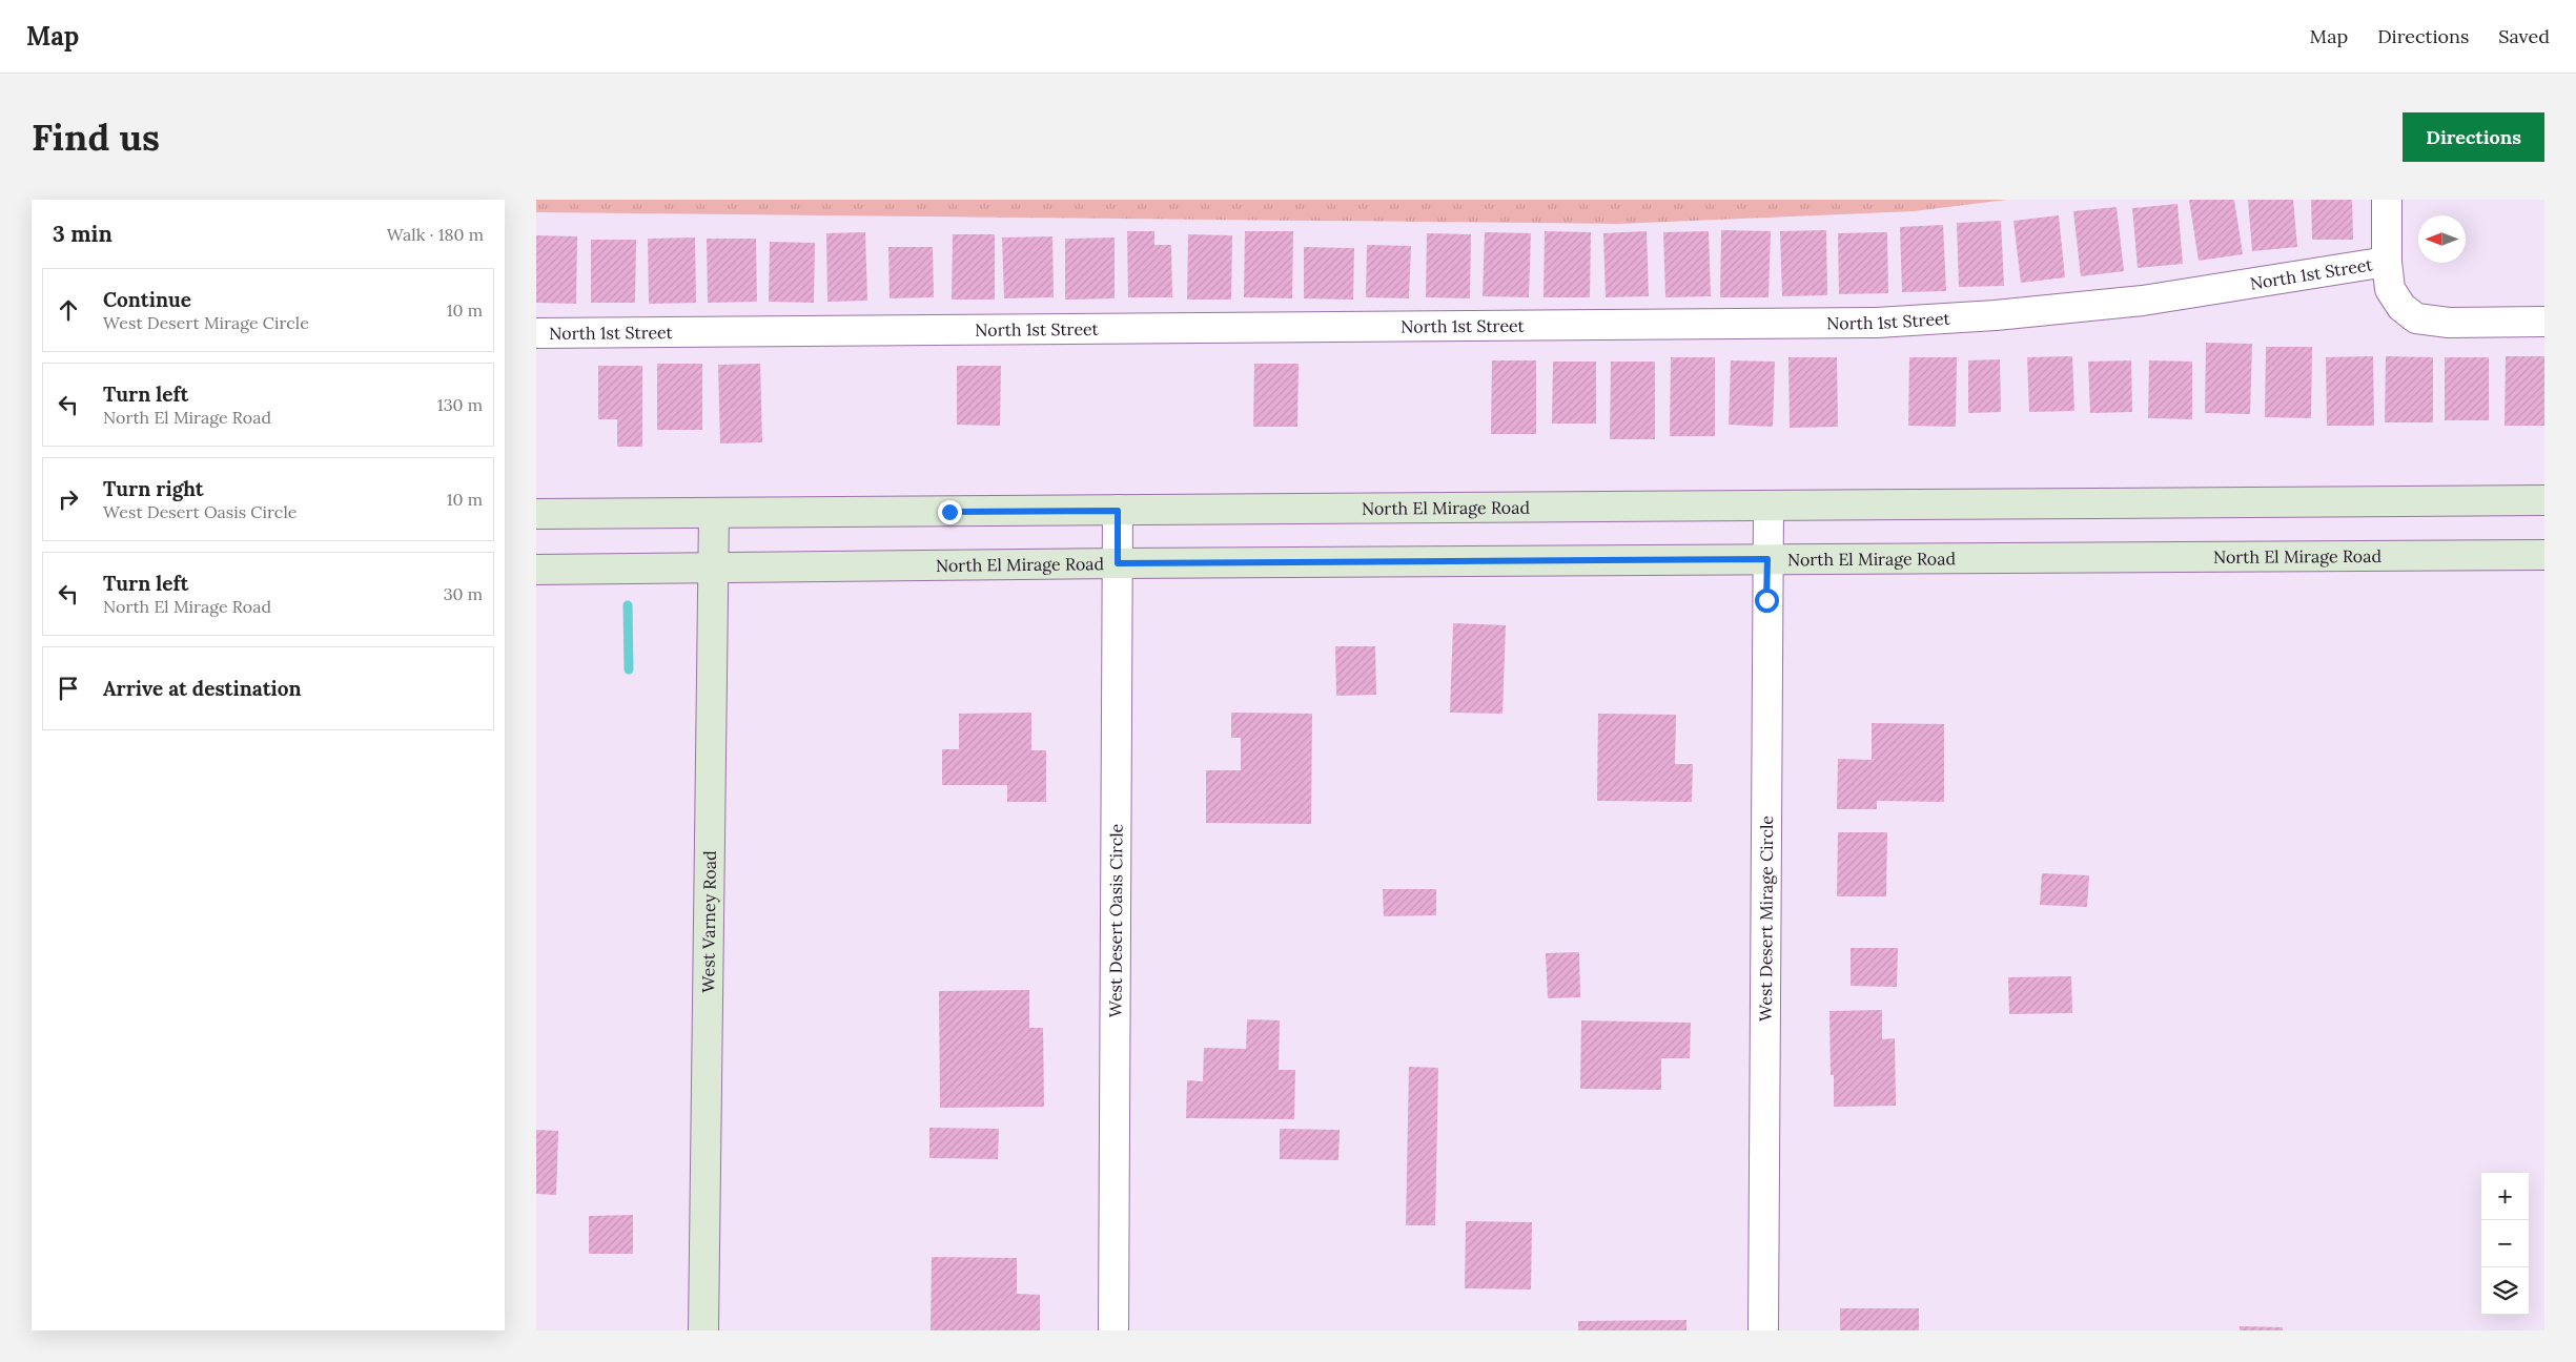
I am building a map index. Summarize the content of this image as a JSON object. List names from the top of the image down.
{
  "streets": {
    "main road": ["North El Mirage Road", "West Varney Road"],
    "street": ["North 1st Street", "West Desert Mirage Circle", "West Desert Oasis Circle"]
  },
  "crossings": [
    ["North El Mirage Road", "West Desert Mirage Circle"],
    ["North El Mirage Road", "West Desert Oasis Circle"],
    ["North El Mirage Road", "West Varney Road"]
  ],
  "north": "left",
  "page": {
    "header": "Map",
    "nav": ["Map", "Directions", "Saved"],
    "buttons": "Directions",
    "title": "Find us",
    "heading": ["3 min", "Walk · 180 m"],
    "list": [
      ["Continue", "West Desert Mirage Circle", "10 m"],
      ["Turn left", "North El Mirage Road", "130 m"],
      ["Turn right", "West Desert Oasis Circle", "10 m"],
      ["Turn left", "North El Mirage Road", "30 m"],
      "Arrive at destination"
    ],
    "map_buttons": ["+", "−"]
  }
}
